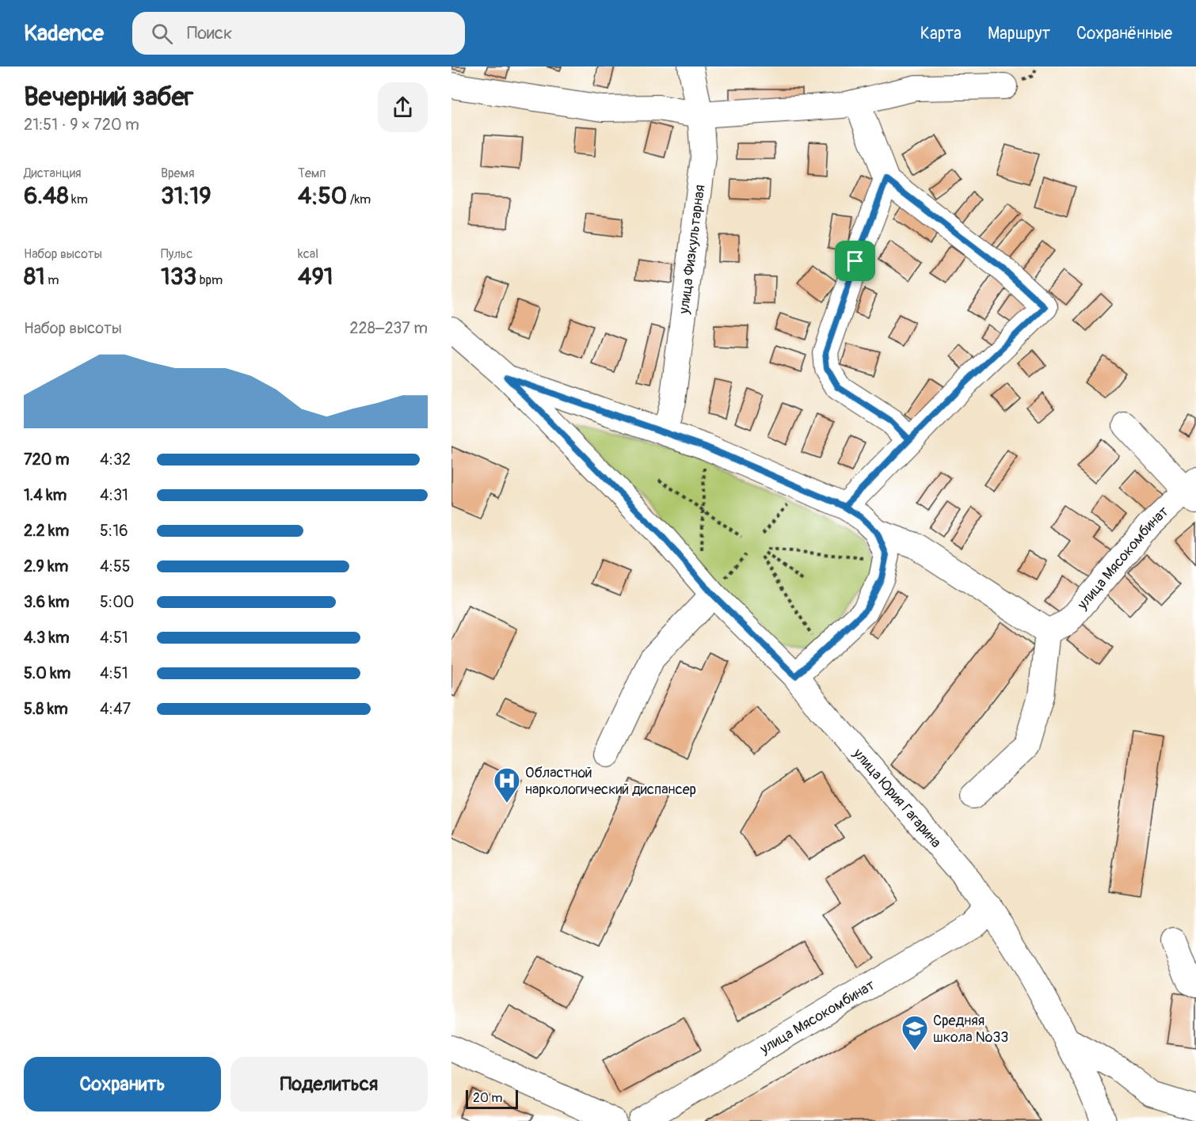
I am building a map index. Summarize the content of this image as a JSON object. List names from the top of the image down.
{
  "streets": {
    "street": ["улица Физкультарная", "улица Мясокомбинат", "улица Юрия Гагарина"]
  },
  "crossings": [
    ["улица Мясокомбинат", "улица Юрия Гагарина"]
  ],
  "places": {
    "hospital": ["Областной наркологический диспансер"],
    "school or university": ["Средняя школа №33"]
  },
  "scale_bar": "20 m",
  "page": {
    "header": "Kadence",
    "search": "Поиск",
    "nav": ["Карта", "Маршрут", "Сохранённые"],
    "heading": ["Вечерний забег", "21:51 · 9 × 720 m"],
    "stats": [
      ["Дистанция", "6.48 km"],
      ["Время", "31:19"],
      ["Темп", "4:50 /km"],
      ["Набор высоты", "81 m"],
      ["Пульс", "133 bpm"],
      ["kcal", "491"]
    ],
    "chart": ["Набор высоты", "228–237 m"],
    "list": [
      {
        "name": "720 m",
        "note": "4:32"
      },
      {
        "name": "1.4 km",
        "note": "4:31"
      },
      {
        "name": "2.2 km",
        "note": "5:16"
      },
      {
        "name": "2.9 km",
        "note": "4:55"
      },
      {
        "name": "3.6 km",
        "note": "5:00"
      },
      {
        "name": "4.3 km",
        "note": "4:51"
      },
      {
        "name": "5.0 km",
        "note": "4:51"
      },
      {
        "name": "5.8 km",
        "note": "4:47"
      }
    ],
    "buttons": ["Сохранить", "Поделиться"],
    "scale": "20 m"
  }
}
